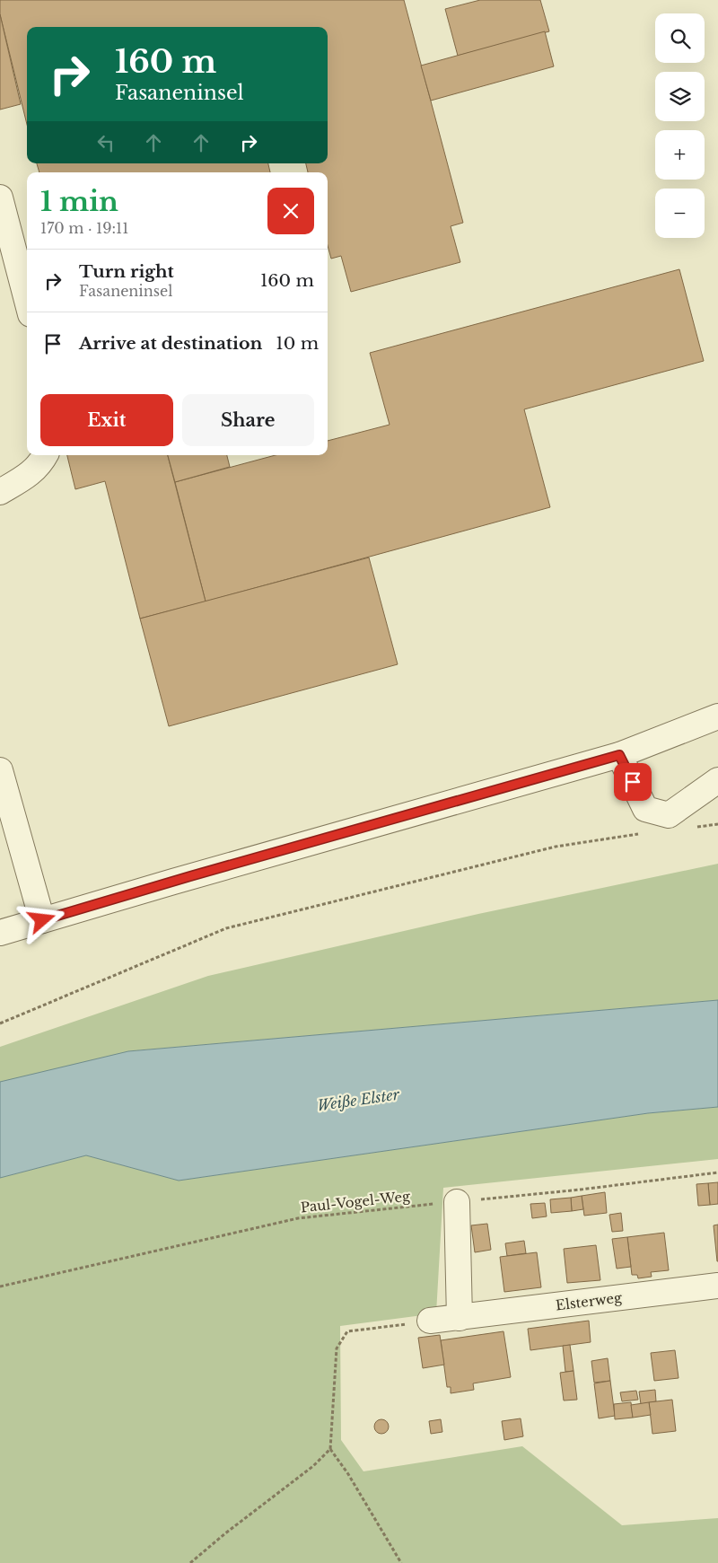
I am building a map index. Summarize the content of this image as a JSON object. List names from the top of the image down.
{
  "streets": {
    "street": ["Elsterweg"],
    "path": ["Paul-Vogel-Weg"]
  },
  "water": ["Weiße Elster"],
  "page": {
    "map_buttons": ["+", "−"],
    "turn": ["160 m", "Fasaneninsel"],
    "heading": ["1 min", "170 m · 19:11"],
    "list": [
      {
        "name": "Turn right",
        "note": "Fasaneninsel",
        "value": "160 m"
      },
      {
        "name": "Arrive at destination",
        "value": "10 m"
      }
    ],
    "buttons": ["Exit", "Share"]
  }
}
